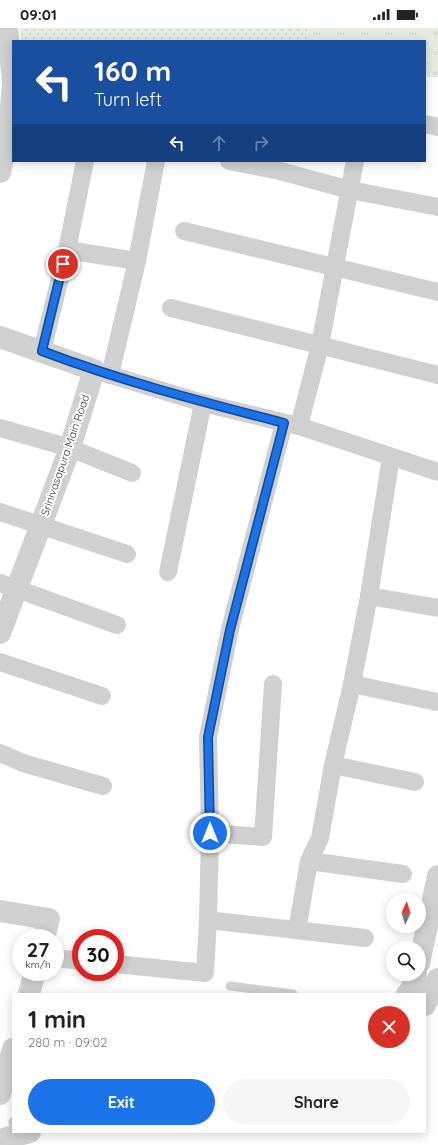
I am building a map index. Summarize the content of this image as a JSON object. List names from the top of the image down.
{
  "streets": {
    "street": ["Srinivasapura Main Road"]
  },
  "north": "top",
  "page": {
    "status": "09:01",
    "turn": ["160 m", "Turn left"],
    "speed": "27 km/h",
    "limit": "30",
    "heading": ["1 min", "280 m · 09:02"],
    "buttons": ["Exit", "Share"]
  }
}
